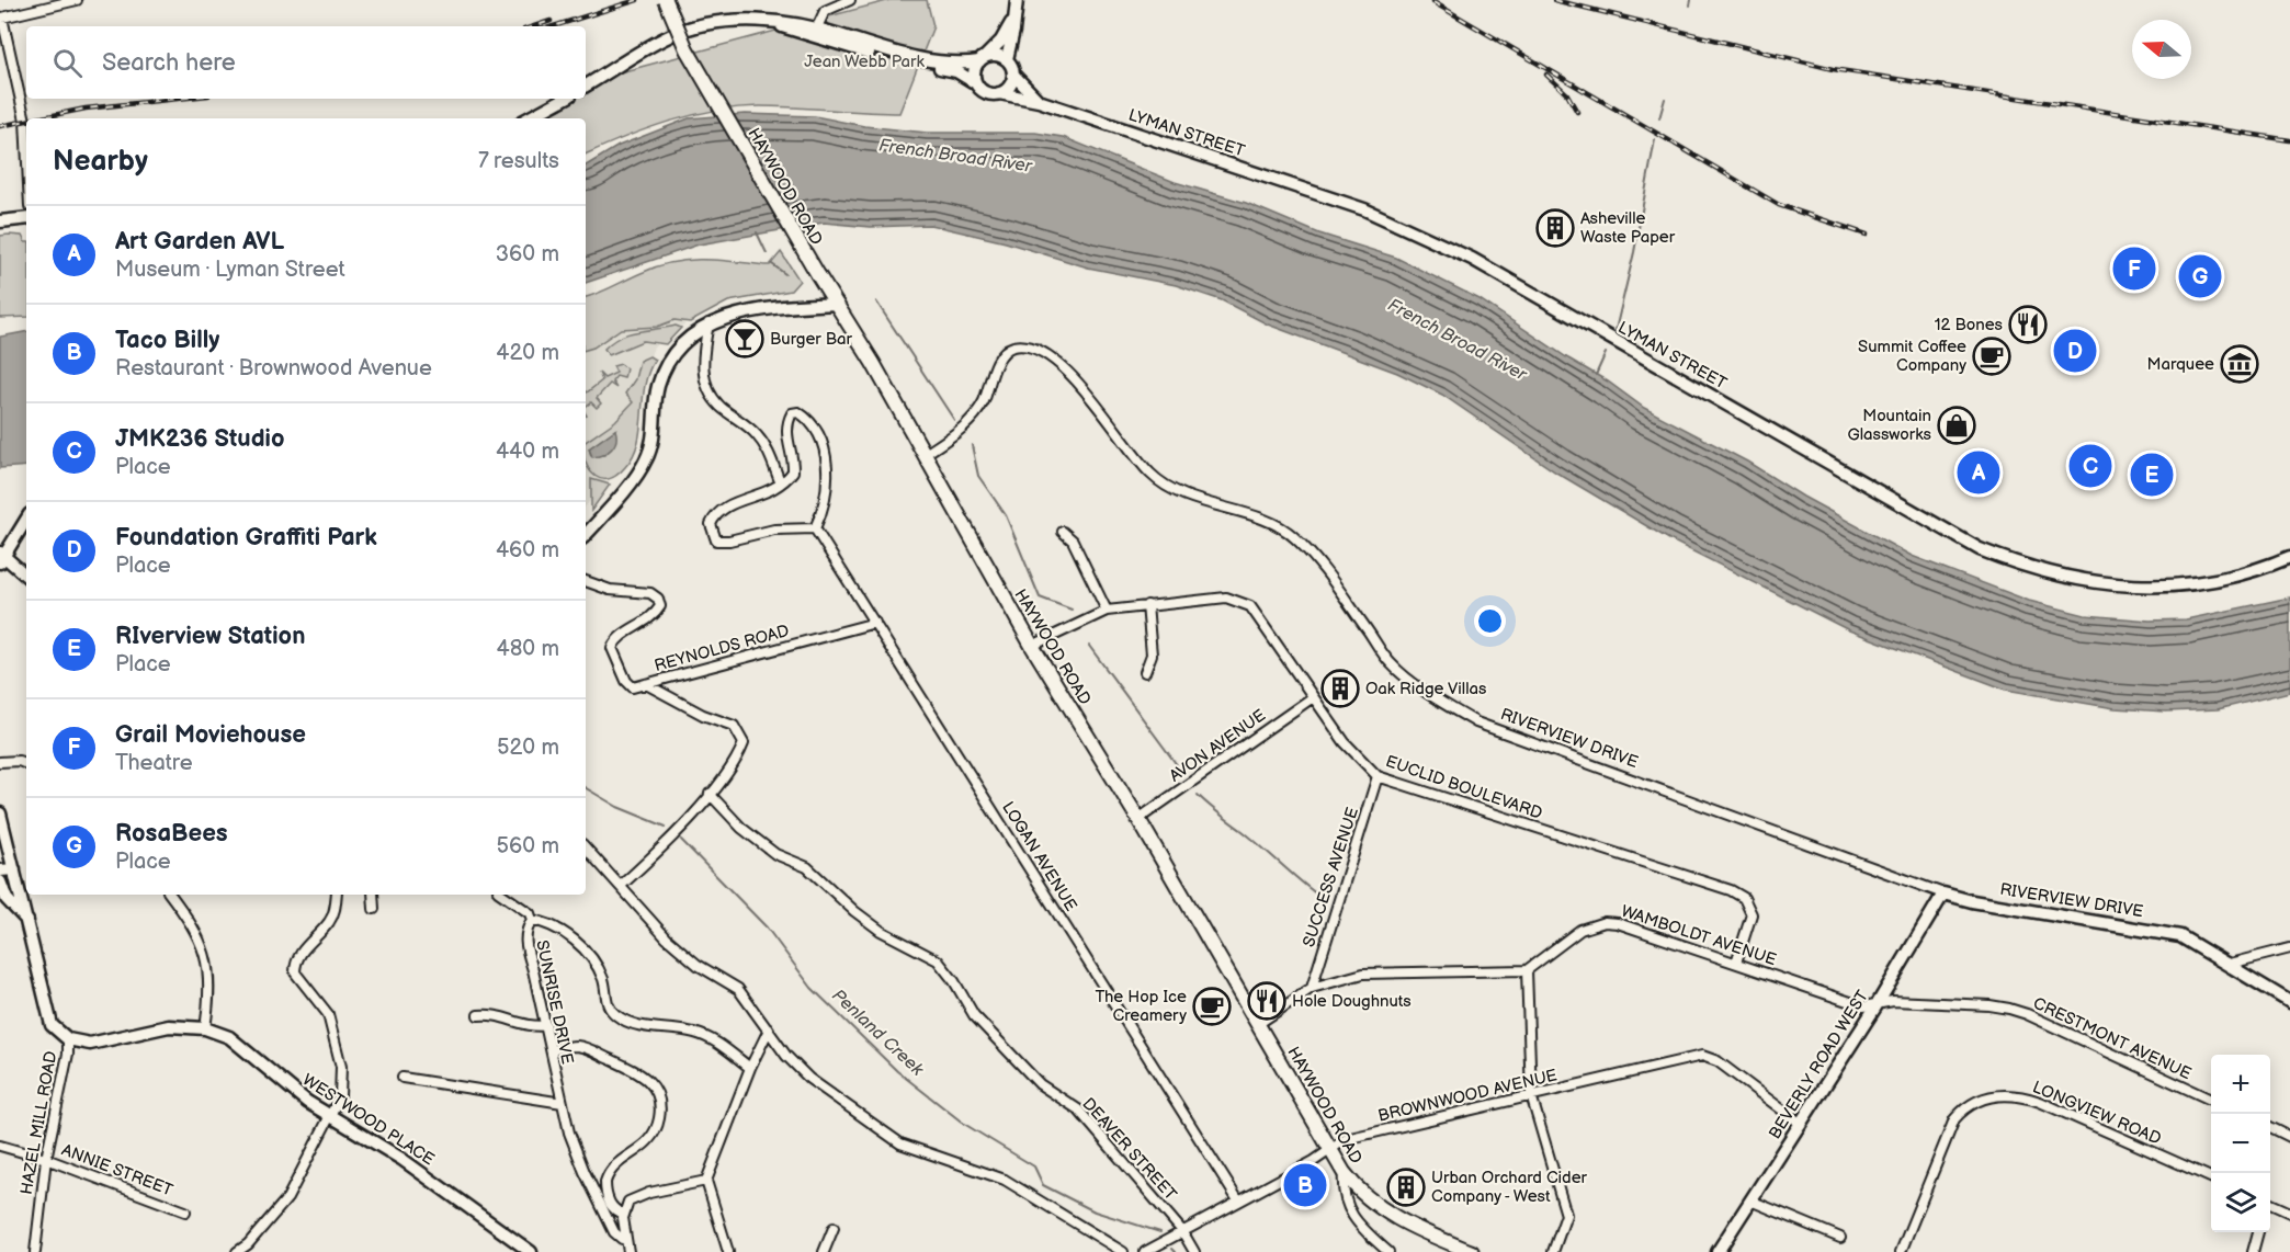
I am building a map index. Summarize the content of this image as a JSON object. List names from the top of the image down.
{
  "streets": {
    "main road": [
      "LYMAN STREET",
      "HAYWOOD ROAD",
      "RIVERVIEW DRIVE",
      "BEVERLY ROAD WEST",
      "WESTWOOD PLACE",
      "HAZEL MILL ROAD"
    ],
    "street": [
      "REYNOLDS ROAD",
      "AVON AVENUE",
      "EUCLID BOULEVARD",
      "LOGAN AVENUE",
      "SUCCESS AVENUE",
      "WAMBOLDT AVENUE",
      "SUNRISE DRIVE",
      "CRESTMONT AVENUE",
      "BROWNWOOD AVENUE",
      "LONGVIEW ROAD",
      "DEAVER STREET",
      "ANNIE STREET"
    ]
  },
  "crossings": [
    ["HAYWOOD ROAD", "RIVERVIEW DRIVE"],
    ["HAYWOOD ROAD", "AVON AVENUE"],
    ["HAYWOOD ROAD", "EUCLID BOULEVARD"],
    ["HAYWOOD ROAD", "BROWNWOOD AVENUE"],
    ["REYNOLDS ROAD", "LOGAN AVENUE"],
    ["REYNOLDS ROAD", "DEAVER STREET"],
    ["RIVERVIEW DRIVE", "BEVERLY ROAD WEST"],
    ["AVON AVENUE", "EUCLID BOULEVARD"],
    ["EUCLID BOULEVARD", "SUCCESS AVENUE"],
    ["EUCLID BOULEVARD", "WAMBOLDT AVENUE"],
    ["LOGAN AVENUE", "BROWNWOOD AVENUE"],
    ["WAMBOLDT AVENUE", "CRESTMONT AVENUE"],
    ["WAMBOLDT AVENUE", "BEVERLY ROAD WEST"],
    ["CRESTMONT AVENUE", "BEVERLY ROAD WEST"],
    ["BEVERLY ROAD WEST", "BROWNWOOD AVENUE"],
    ["BROWNWOOD AVENUE", "DEAVER STREET"],
    ["WESTWOOD PLACE", "HAZEL MILL ROAD"],
    ["HAZEL MILL ROAD", "ANNIE STREET"]
  ],
  "water": ["French Broad River", "Penland Creek"],
  "parks": ["Jean Webb Park"],
  "places": {
    "building": ["Asheville Waste Paper", "Oak Ridge Villas", "Urban Orchard Cider Company - West"],
    "restaurant": ["12 Bones", "Hole Doughnuts"],
    "bar": ["Burger Bar"],
    "cafe": ["Summit Coffee Company", "The Hop Ice Creamery"],
    "museum": ["Marquee"],
    "shop": ["Mountain Glassworks"]
  },
  "north": "left",
  "page": {
    "search": "Search here",
    "heading": ["Nearby", "7 results"],
    "list": [
      {
        "mark": "A",
        "name": "Art Garden AVL",
        "note": "Museum · Lyman Street",
        "value": "360 m"
      },
      {
        "mark": "B",
        "name": "Taco Billy",
        "note": "Restaurant · Brownwood Avenue",
        "value": "420 m"
      },
      {
        "mark": "C",
        "name": "JMK236 Studio",
        "note": "Place",
        "value": "440 m"
      },
      {
        "mark": "D",
        "name": "Foundation Graffiti Park",
        "note": "Place",
        "value": "460 m"
      },
      {
        "mark": "E",
        "name": "RIverview Station",
        "note": "Place",
        "value": "480 m"
      },
      {
        "mark": "F",
        "name": "Grail Moviehouse",
        "note": "Theatre",
        "value": "520 m"
      },
      {
        "mark": "G",
        "name": "RosaBees",
        "note": "Place",
        "value": "560 m"
      }
    ],
    "pins": [
      "F",
      "G",
      "D",
      "C",
      "A",
      "E",
      "B"
    ],
    "map_buttons": ["+", "−"]
  }
}
